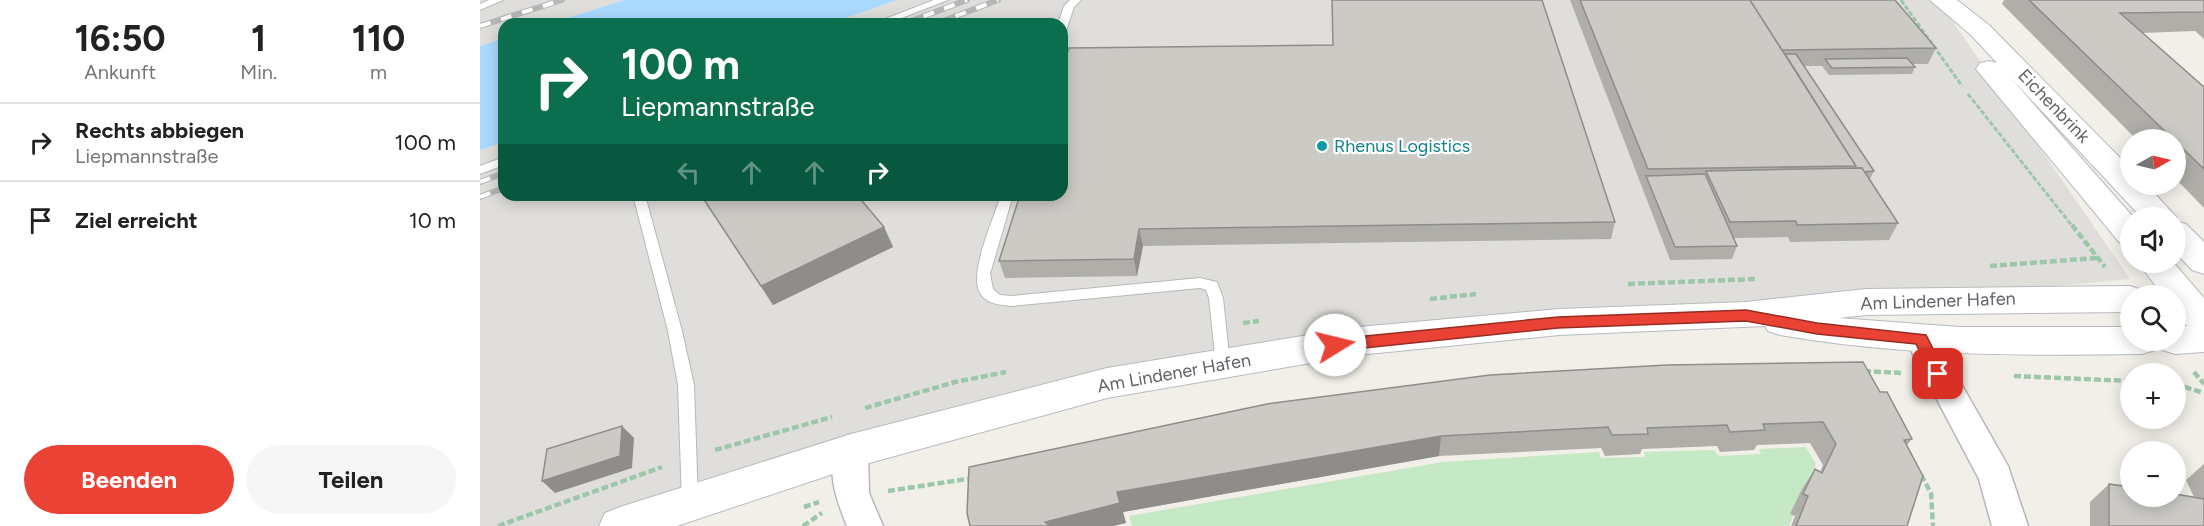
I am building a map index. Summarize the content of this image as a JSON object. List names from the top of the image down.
{
  "streets": {
    "street": ["Eichenbrink", "Am Lindener Hafen"]
  },
  "places": ["Rhenus Logistics"],
  "north": "right",
  "page": {
    "eta": [
      "16:50",
      "Ankunft",
      "1",
      "Min.",
      "110",
      "m"
    ],
    "turn": ["100 m", "Liepmannstraße"],
    "list": [
      {
        "name": "Rechts abbiegen",
        "note": "Liepmannstraße",
        "value": "100 m"
      },
      {
        "name": "Ziel erreicht",
        "value": "10 m"
      }
    ],
    "map_buttons": ["+", "−"],
    "buttons": ["Beenden", "Teilen"]
  }
}
